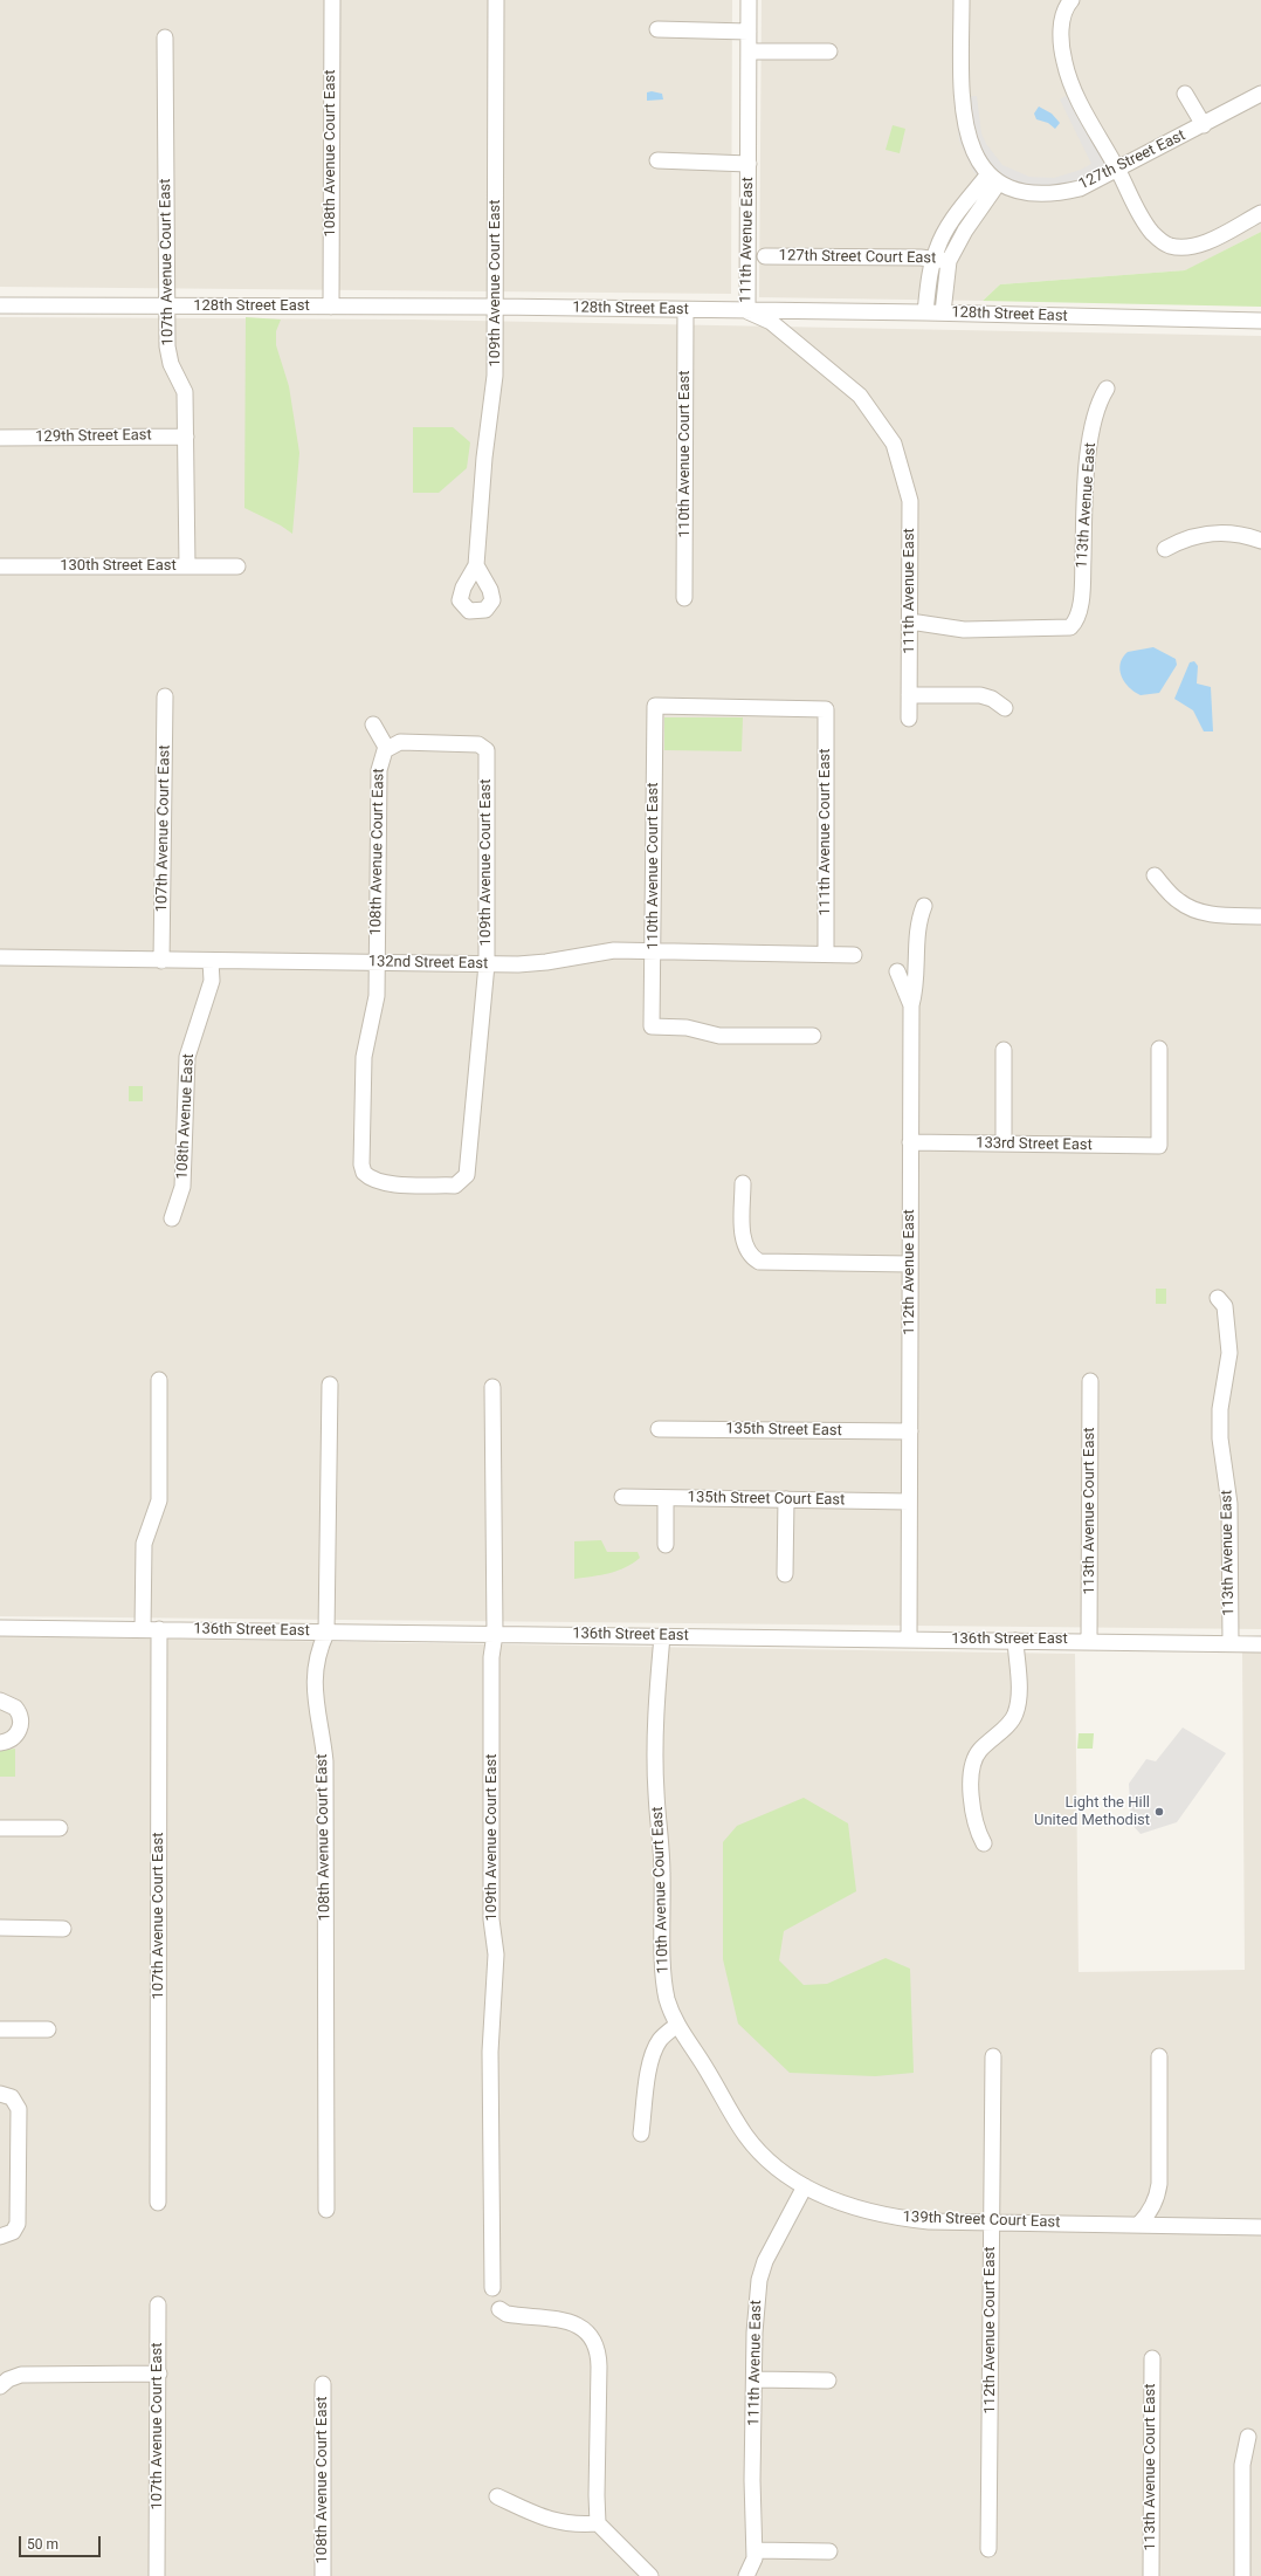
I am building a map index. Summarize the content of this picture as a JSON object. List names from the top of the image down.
{
  "streets": {
    "street": [
      "108th Avenue Court East",
      "127th Street East",
      "111th Avenue East",
      "127th Street Court East",
      "107th Avenue Court East",
      "109th Avenue Court East",
      "128th Street East",
      "129th Street East",
      "110th Avenue Court East",
      "113th Avenue East",
      "130th Street East",
      "111th Avenue Court East",
      "132nd Street East",
      "108th Avenue East",
      "133rd Street East",
      "112th Avenue East",
      "135th Street East",
      "135th Street Court East",
      "113th Avenue Court East",
      "136th Street East",
      "139th Street Court East",
      "112th Avenue Court East"
    ]
  },
  "crossings": [
    ["108th Avenue Court East", "109th Avenue Court East"],
    ["108th Avenue Court East", "128th Street East"],
    ["108th Avenue Court East", "132nd Street East"],
    ["108th Avenue Court East", "136th Street East"],
    ["111th Avenue East", "128th Street East"],
    ["111th Avenue East", "113th Avenue East"],
    ["111th Avenue East", "139th Street Court East"],
    ["107th Avenue Court East", "128th Street East"],
    ["107th Avenue Court East", "129th Street East"],
    ["107th Avenue Court East", "130th Street East"],
    ["107th Avenue Court East", "132nd Street East"],
    ["107th Avenue Court East", "136th Street East"],
    ["109th Avenue Court East", "128th Street East"],
    ["109th Avenue Court East", "132nd Street East"],
    ["109th Avenue Court East", "136th Street East"],
    ["128th Street East", "110th Avenue Court East"],
    ["110th Avenue Court East", "111th Avenue Court East"],
    ["110th Avenue Court East", "132nd Street East"],
    ["110th Avenue Court East", "136th Street East"],
    ["110th Avenue Court East", "139th Street Court East"],
    ["113th Avenue East", "136th Street East"],
    ["111th Avenue Court East", "132nd Street East"],
    ["132nd Street East", "108th Avenue East"],
    ["133rd Street East", "112th Avenue East"],
    ["112th Avenue East", "135th Street East"],
    ["112th Avenue East", "135th Street Court East"],
    ["112th Avenue East", "136th Street East"],
    ["113th Avenue Court East", "136th Street East"],
    ["139th Street Court East", "112th Avenue Court East"]
  ],
  "places": ["Light the Hill United Methodist"],
  "scale_bar": "50 m"
}
